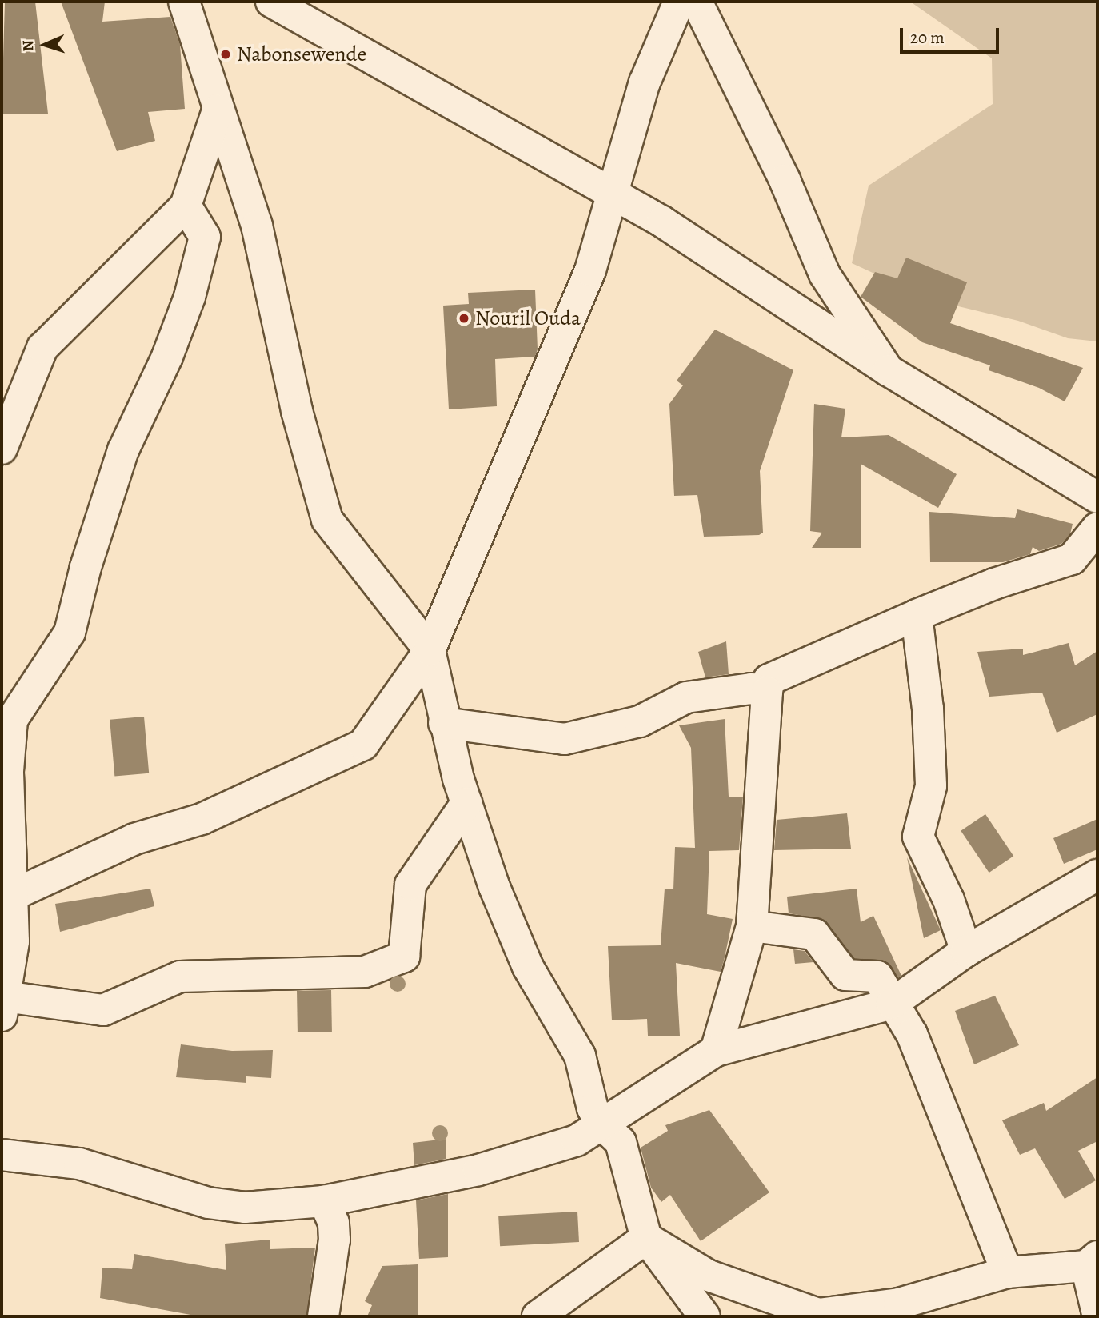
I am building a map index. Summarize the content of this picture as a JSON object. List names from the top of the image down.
{
  "places": ["Nabonsewende", "Nouril Ouda"],
  "scale_bar": "20 m",
  "north": "left"
}
